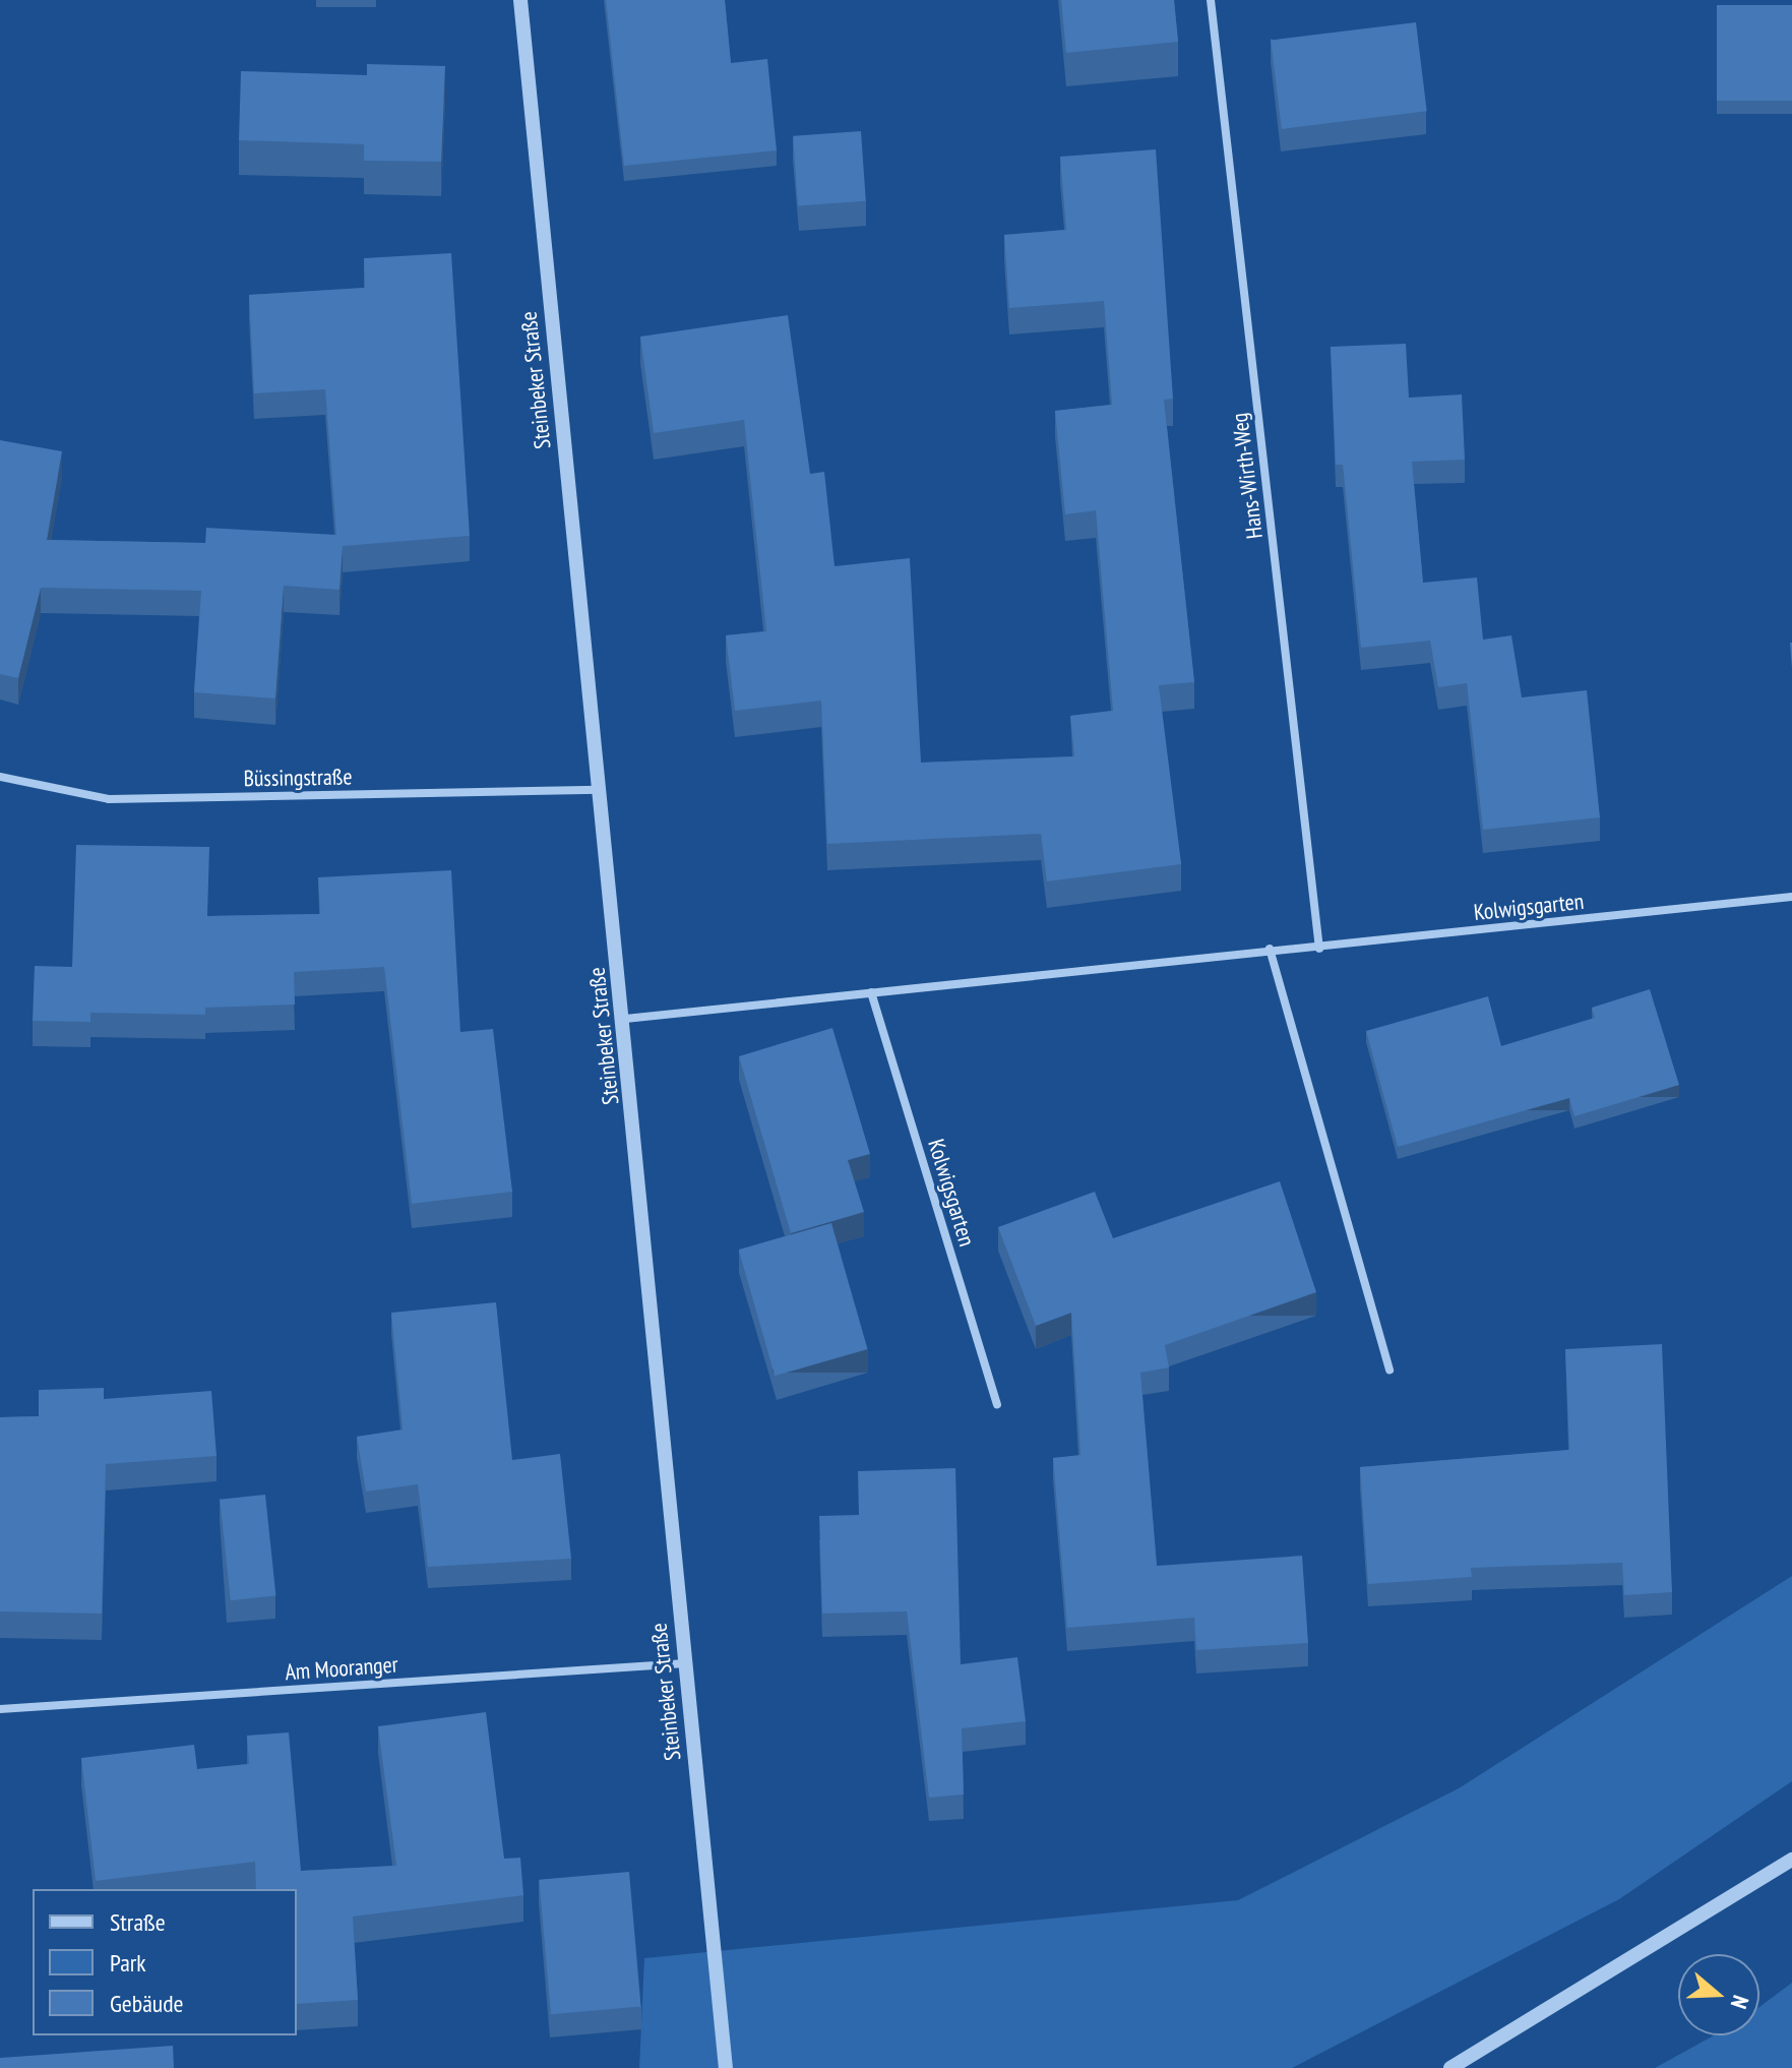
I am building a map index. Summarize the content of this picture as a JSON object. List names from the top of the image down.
{
  "streets": {
    "street": [
      "Steinbeker Straße",
      "Hans-Wirth-Weg",
      "Büssingstraße",
      "Kolwigsgarten",
      "Am Mooranger"
    ]
  },
  "crossings": [
    ["Steinbeker Straße", "Büssingstraße"],
    ["Steinbeker Straße", "Kolwigsgarten"],
    ["Steinbeker Straße", "Am Mooranger"],
    ["Hans-Wirth-Weg", "Kolwigsgarten"]
  ],
  "legend": ["Straße", "Park", "Gebäude"],
  "north": "right"
}
